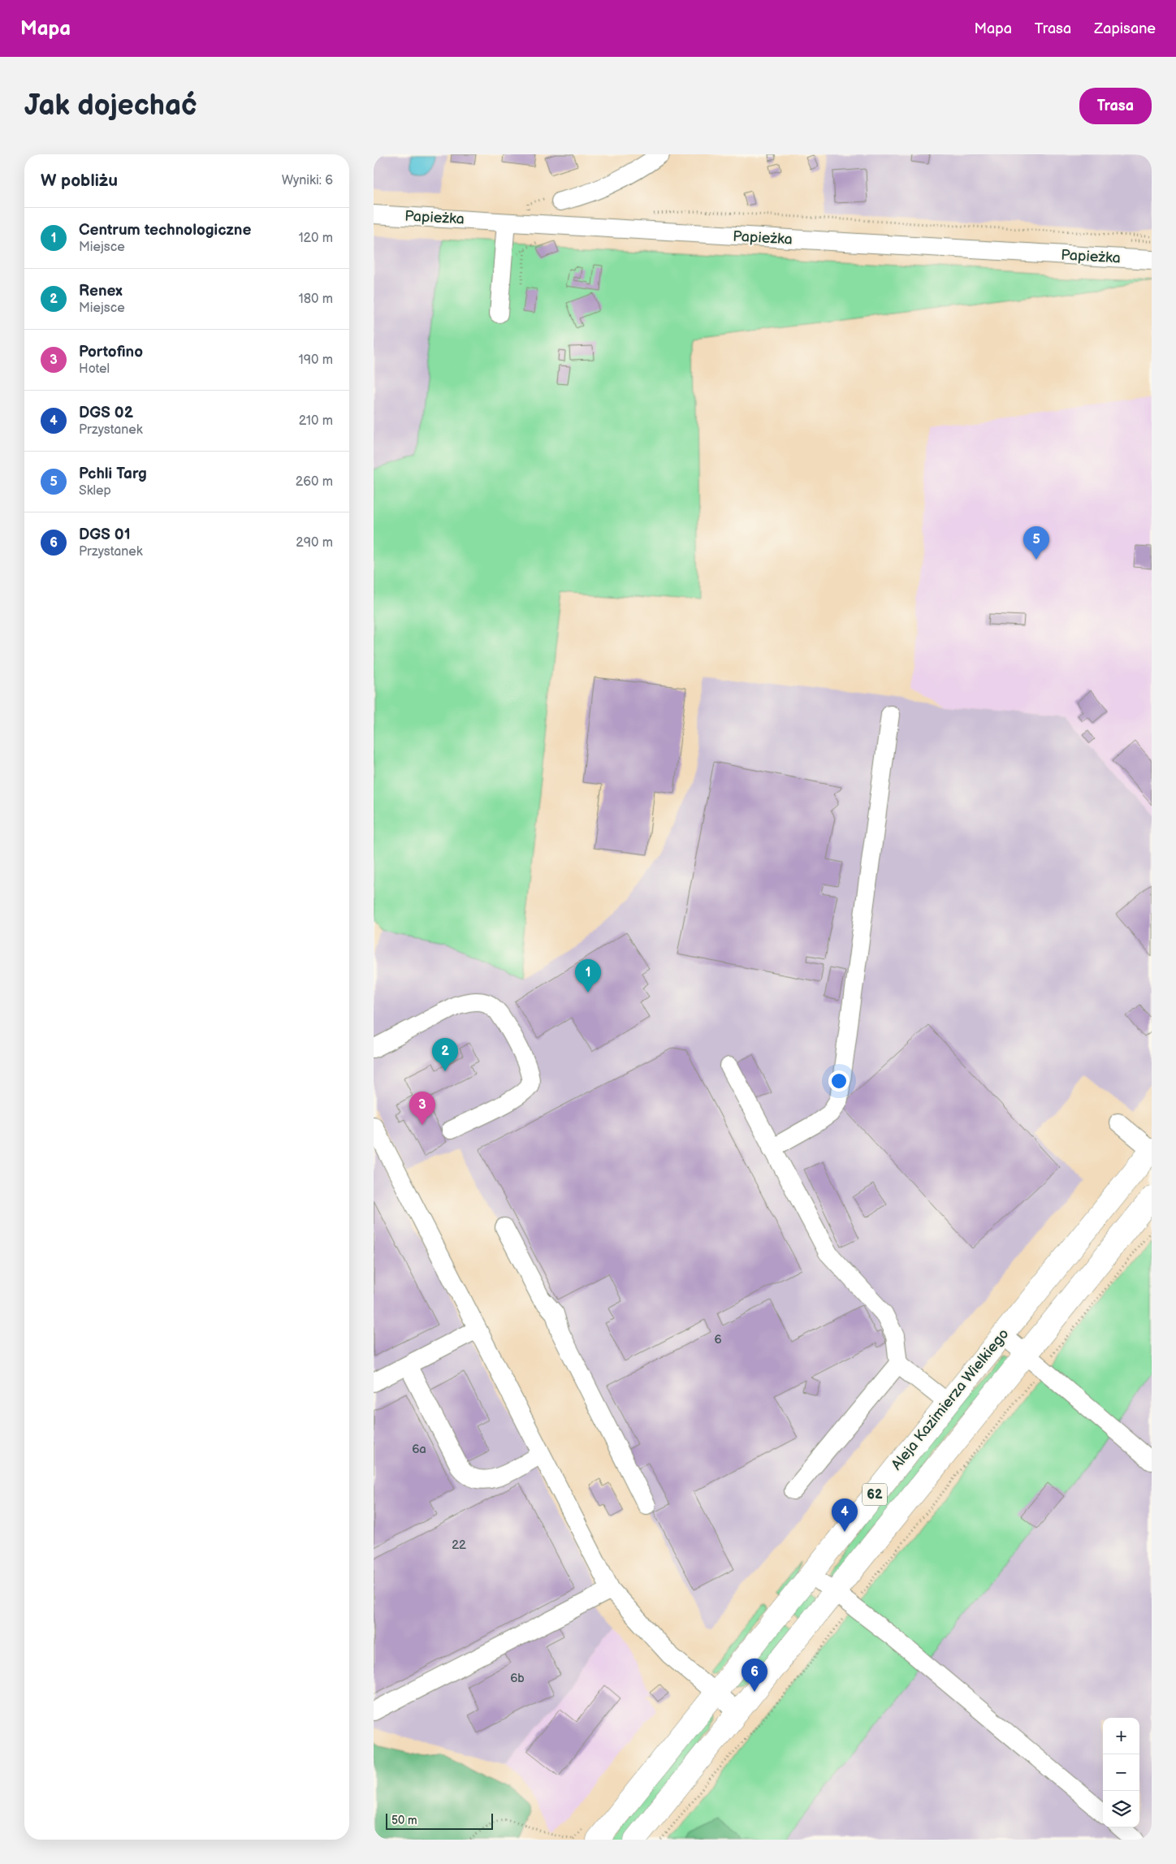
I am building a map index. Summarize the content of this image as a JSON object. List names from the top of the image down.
{
  "streets": {
    "main road": ["Aleja Kazimierza Wielkiego", "62"],
    "street": ["Papieżka"]
  },
  "house_numbers": [
    "6",
    "6a",
    "22",
    "6b"
  ],
  "scale_bar": "50 m",
  "page": {
    "header": "Mapa",
    "nav": ["Mapa", "Trasa", "Zapisane"],
    "buttons": "Trasa",
    "title": "Jak dojechać",
    "heading": ["W pobliżu", "Wyniki: 6"],
    "list": [
      {
        "mark": "1",
        "name": "Centrum technologiczne",
        "note": "Miejsce",
        "value": "120 m"
      },
      {
        "mark": "2",
        "name": "Renex",
        "note": "Miejsce",
        "value": "180 m"
      },
      {
        "mark": "3",
        "name": "Portofino",
        "note": "Hotel",
        "value": "190 m"
      },
      {
        "mark": "4",
        "name": "DGS 02",
        "note": "Przystanek",
        "value": "210 m"
      },
      {
        "mark": "5",
        "name": "Pchli Targ",
        "note": "Sklep",
        "value": "260 m"
      },
      {
        "mark": "6",
        "name": "DGS 01",
        "note": "Przystanek",
        "value": "290 m"
      }
    ],
    "pins": [
      "5",
      "1",
      "2",
      "3",
      "4",
      "6"
    ],
    "map_buttons": ["+", "−"],
    "scale": "50 m"
  }
}
